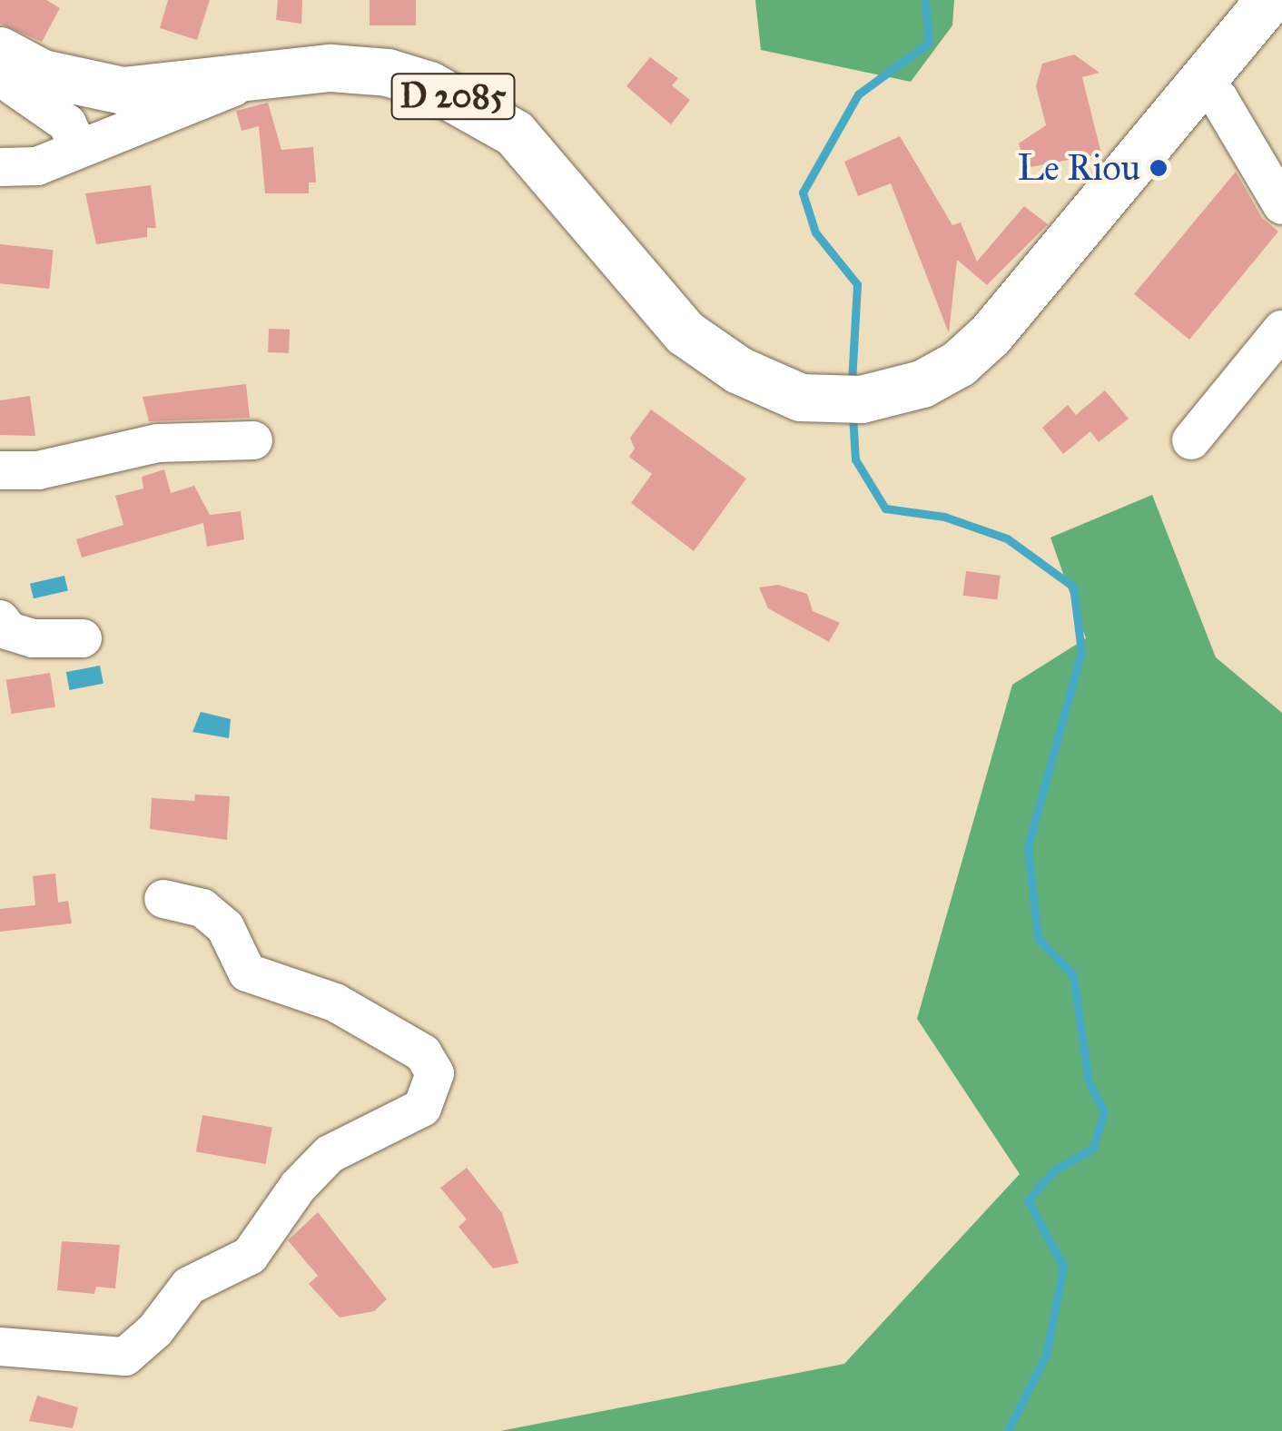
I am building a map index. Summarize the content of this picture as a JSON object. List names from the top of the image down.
{
  "streets": {
    "main road": ["D 2085"]
  },
  "places": ["Le Riou"]
}
